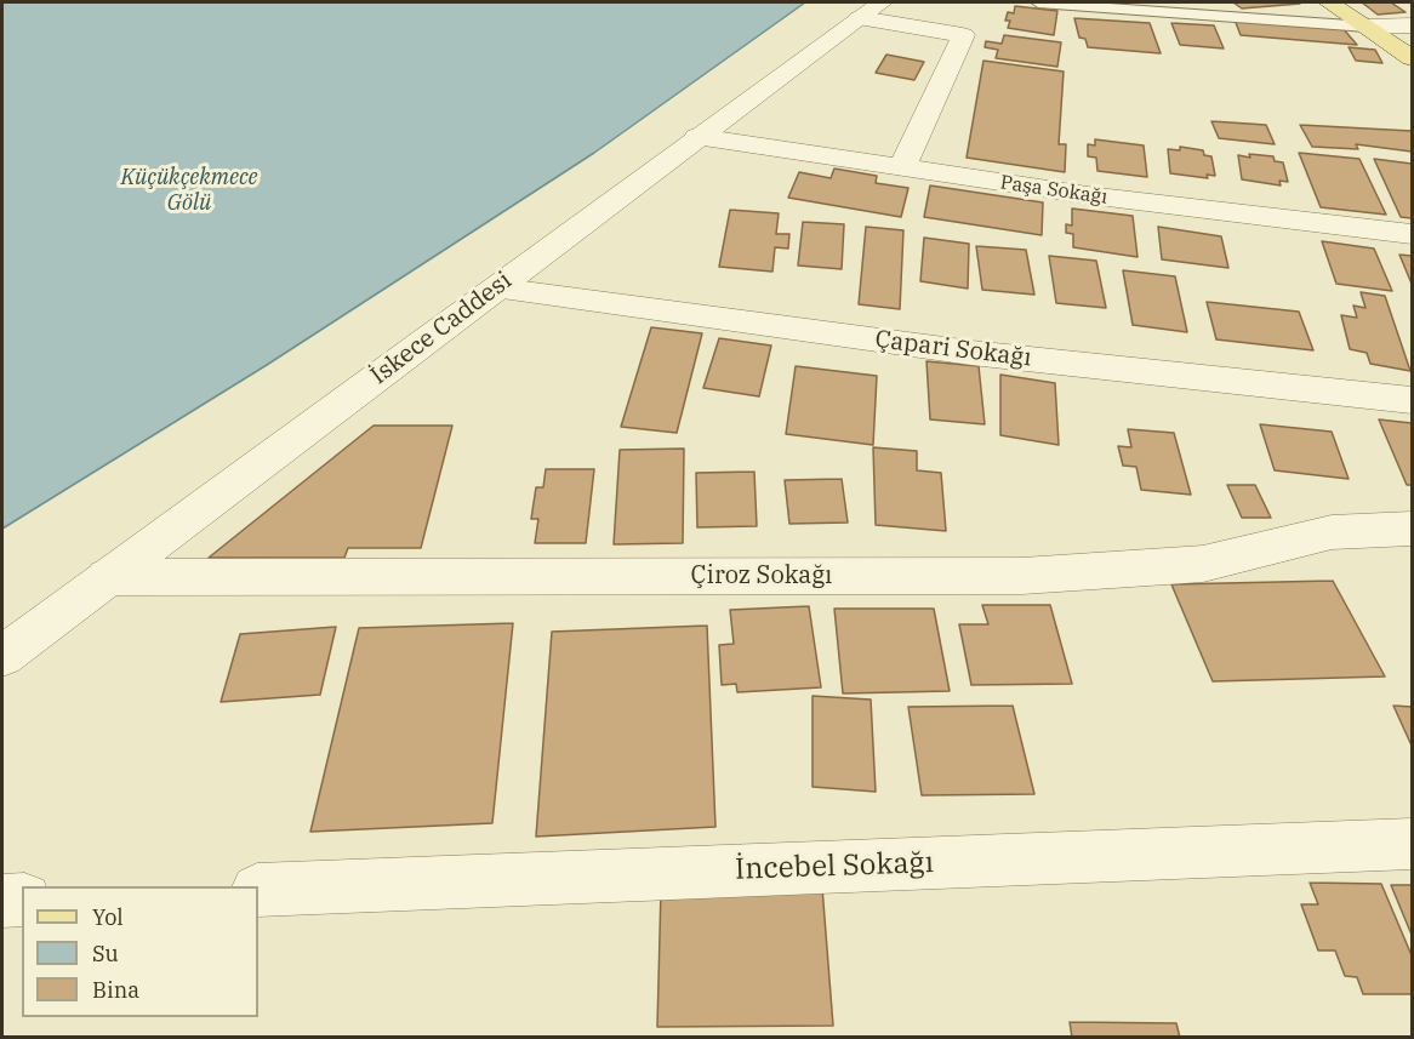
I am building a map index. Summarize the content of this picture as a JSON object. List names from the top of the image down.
{
  "streets": {
    "street": [
      "Paşa Sokağı",
      "İskece Caddesi",
      "Çapari Sokağı",
      "Çiroz Sokağı",
      "İncebel Sokağı"
    ]
  },
  "crossings": [
    ["Paşa Sokağı", "İskece Caddesi"],
    ["İskece Caddesi", "Çapari Sokağı"],
    ["İskece Caddesi", "Çiroz Sokağı"]
  ],
  "water": ["Küçükçekmece Gölü"],
  "legend": ["Yol", "Su", "Bina"]
}
